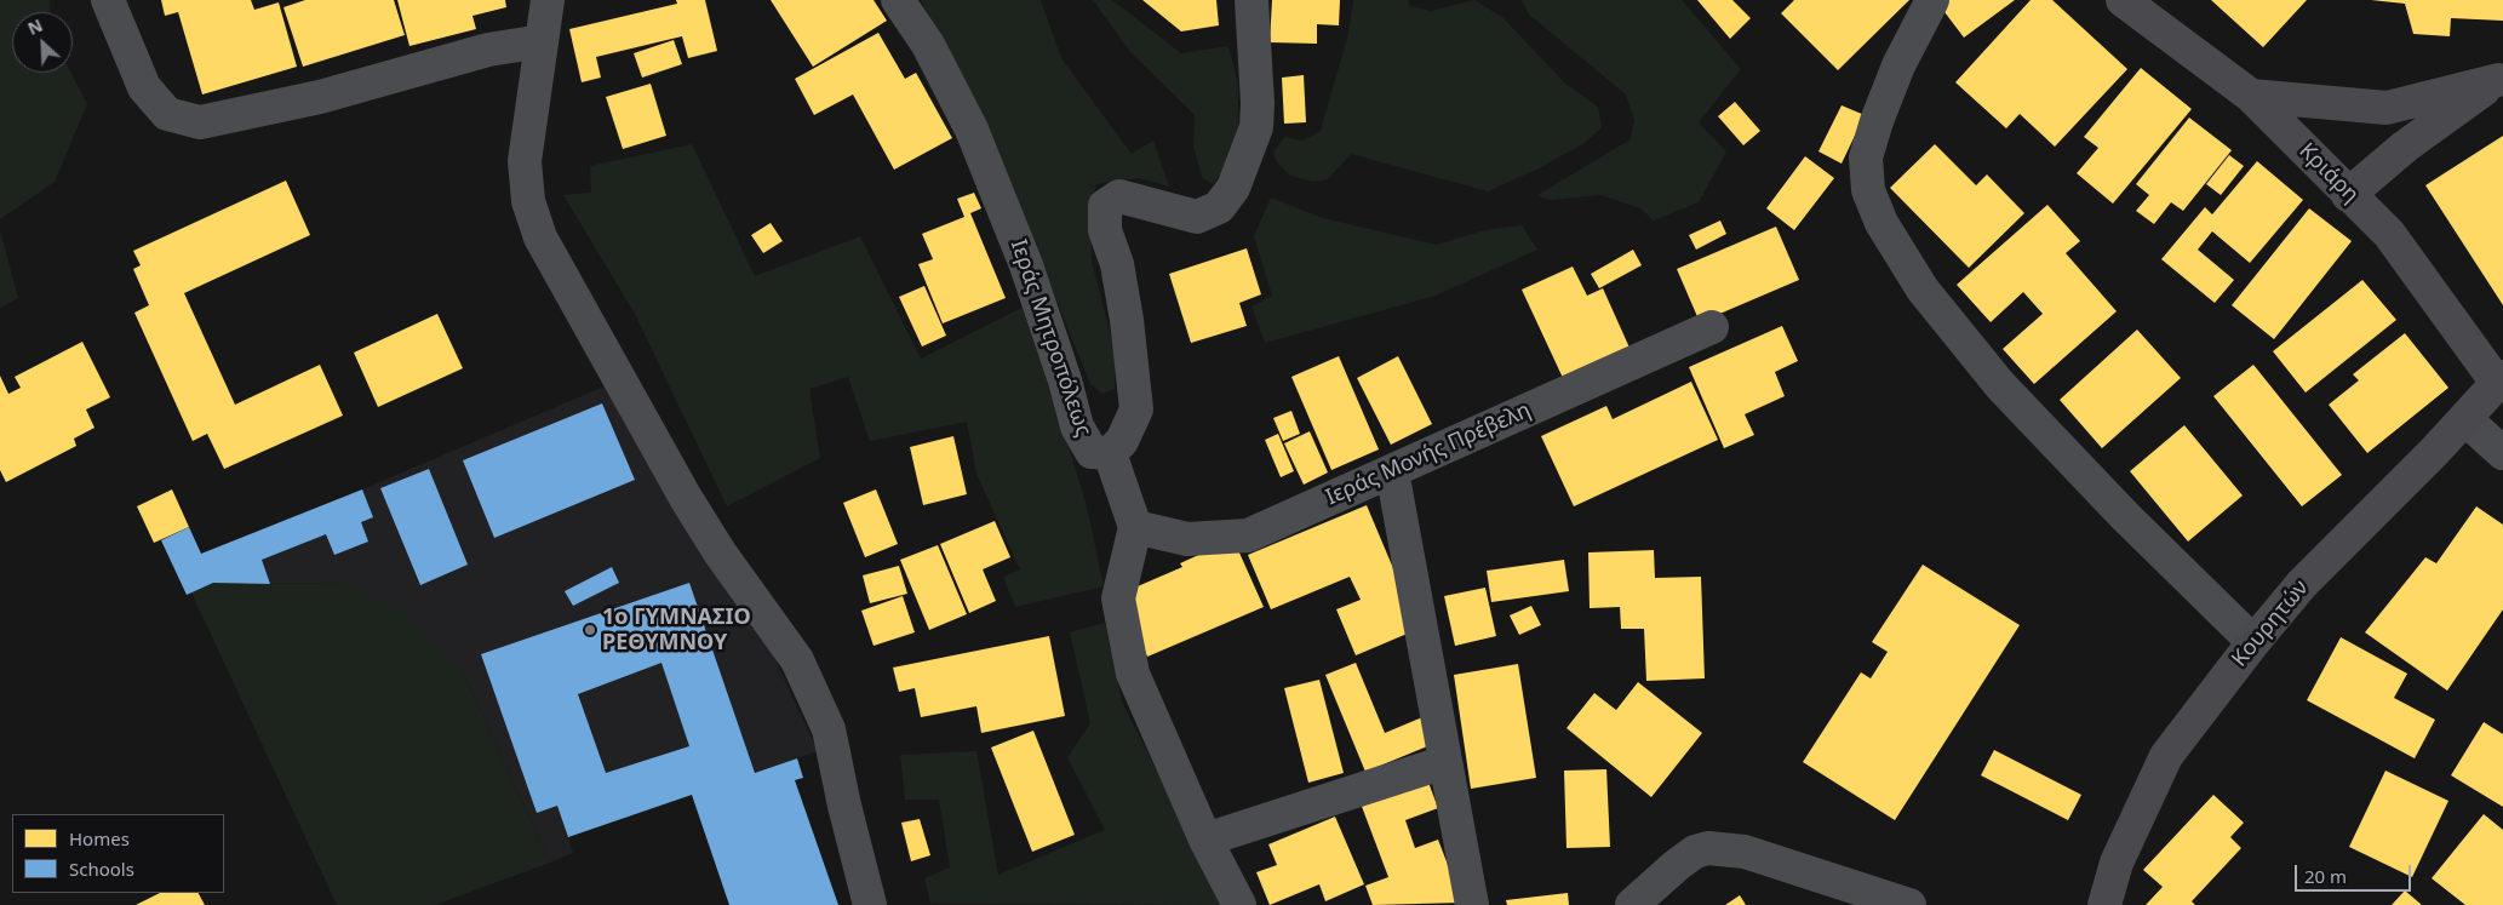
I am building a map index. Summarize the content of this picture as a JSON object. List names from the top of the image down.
{
  "streets": {
    "street": [
      "Κριάρη",
      "Ιεράς Μητροπόλεως",
      "Ιεράς Μονής Πρέβελη",
      "Κουρητών"
    ]
  },
  "crossings": [
    ["Κριάρη", "Κουρητών"]
  ],
  "places": ["1ο ΓΥΜΝΑΣΙΟ ΡΕΘΥΜΝΟΥ"],
  "legend": ["Homes", "Schools"],
  "scale_bar": "20 m",
  "north": "top left"
}
